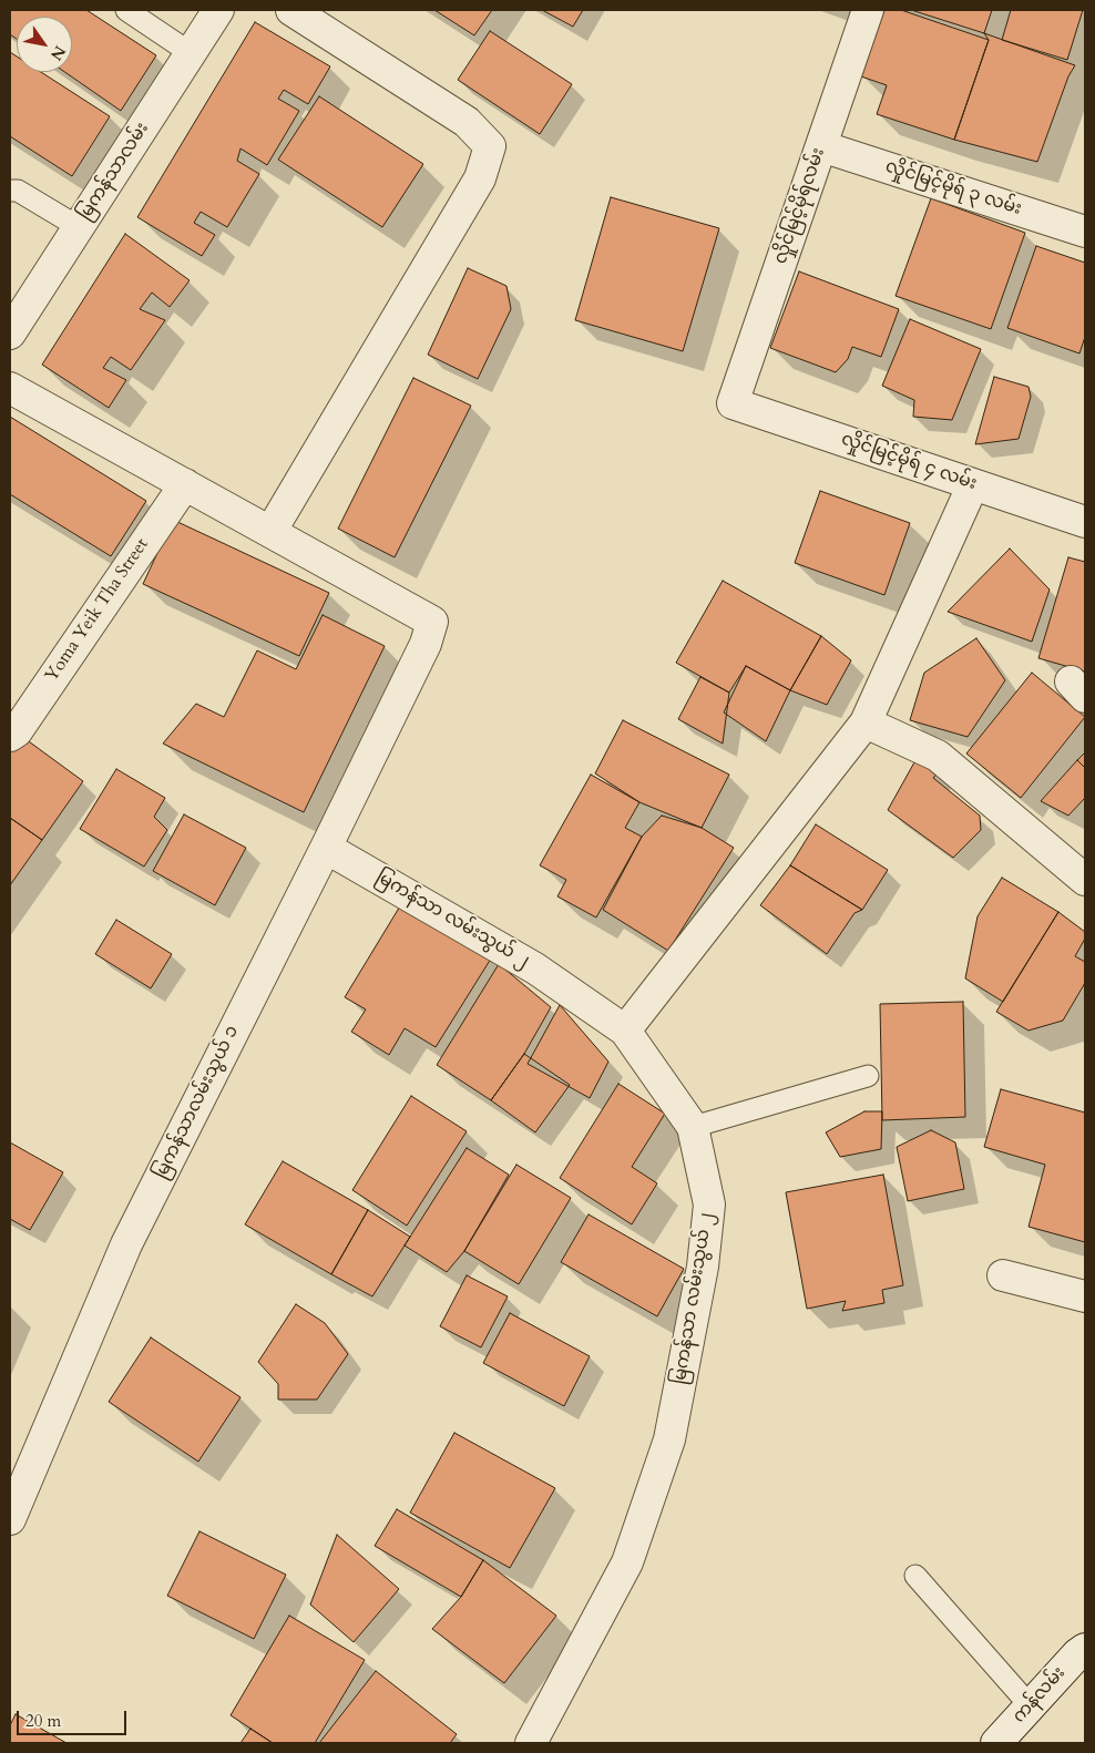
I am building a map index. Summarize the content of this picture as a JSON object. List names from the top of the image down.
{
  "streets": {
    "street": [
      "မြကန်သာလမ်း",
      "လှိုင်မြင့်မိုရ် ၃ လမ်း",
      "လှိုင်မြင့်မိုရ်လမ်း",
      "လှိုင်မြင့်မိုရ် ၄ လမ်း",
      "Yoma Yeik Tha Street",
      "မြကန်သာ လမ်းသွယ် ၂",
      "မြကန်သာလမ်းသွယ် ၁",
      "ကန်လမ်း"
    ]
  },
  "crossings": [
    ["လှိုင်မြင့်မိုရ် ၃ လမ်း", "လှိုင်မြင့်မိုရ်လမ်း"],
    ["လှိုင်မြင့်မိုရ်လမ်း", "လှိုင်မြင့်မိုရ် ၄ လမ်း"],
    ["မြကန်သာ လမ်းသွယ် ၂", "မြကန်သာလမ်းသွယ် ၁"]
  ],
  "scale_bar": "20 m",
  "north": "bottom right"
}
